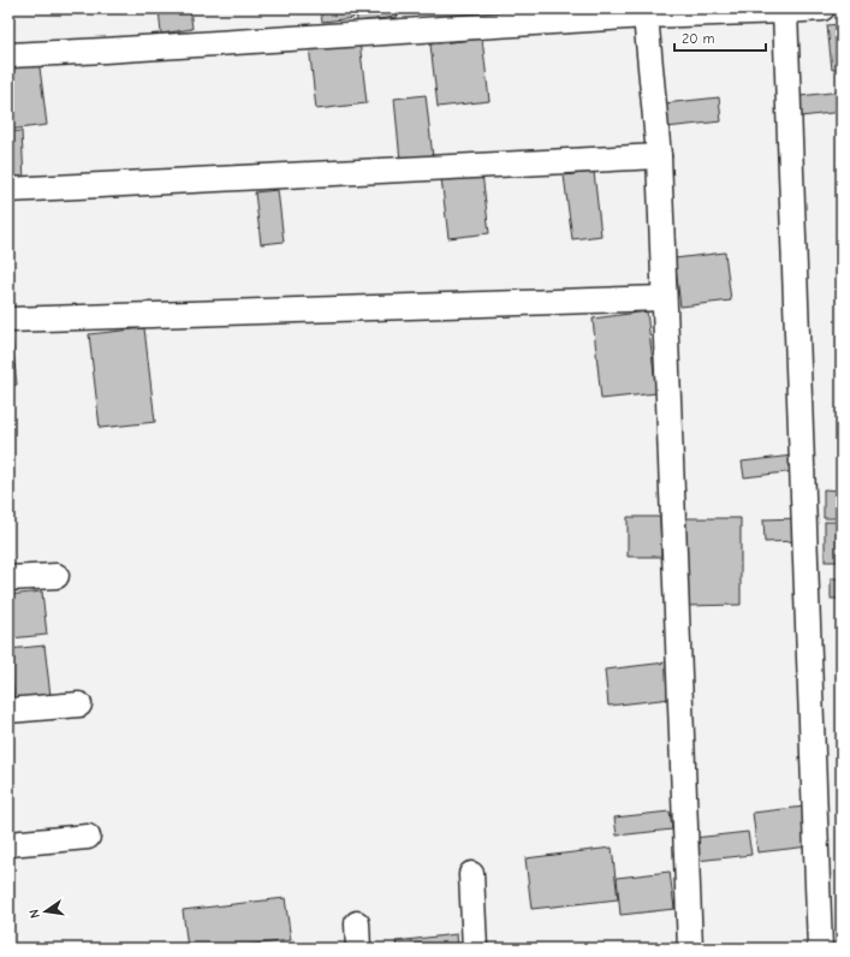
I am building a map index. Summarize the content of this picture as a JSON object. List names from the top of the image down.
{
  "scale_bar": "20 m",
  "north": "left"
}
